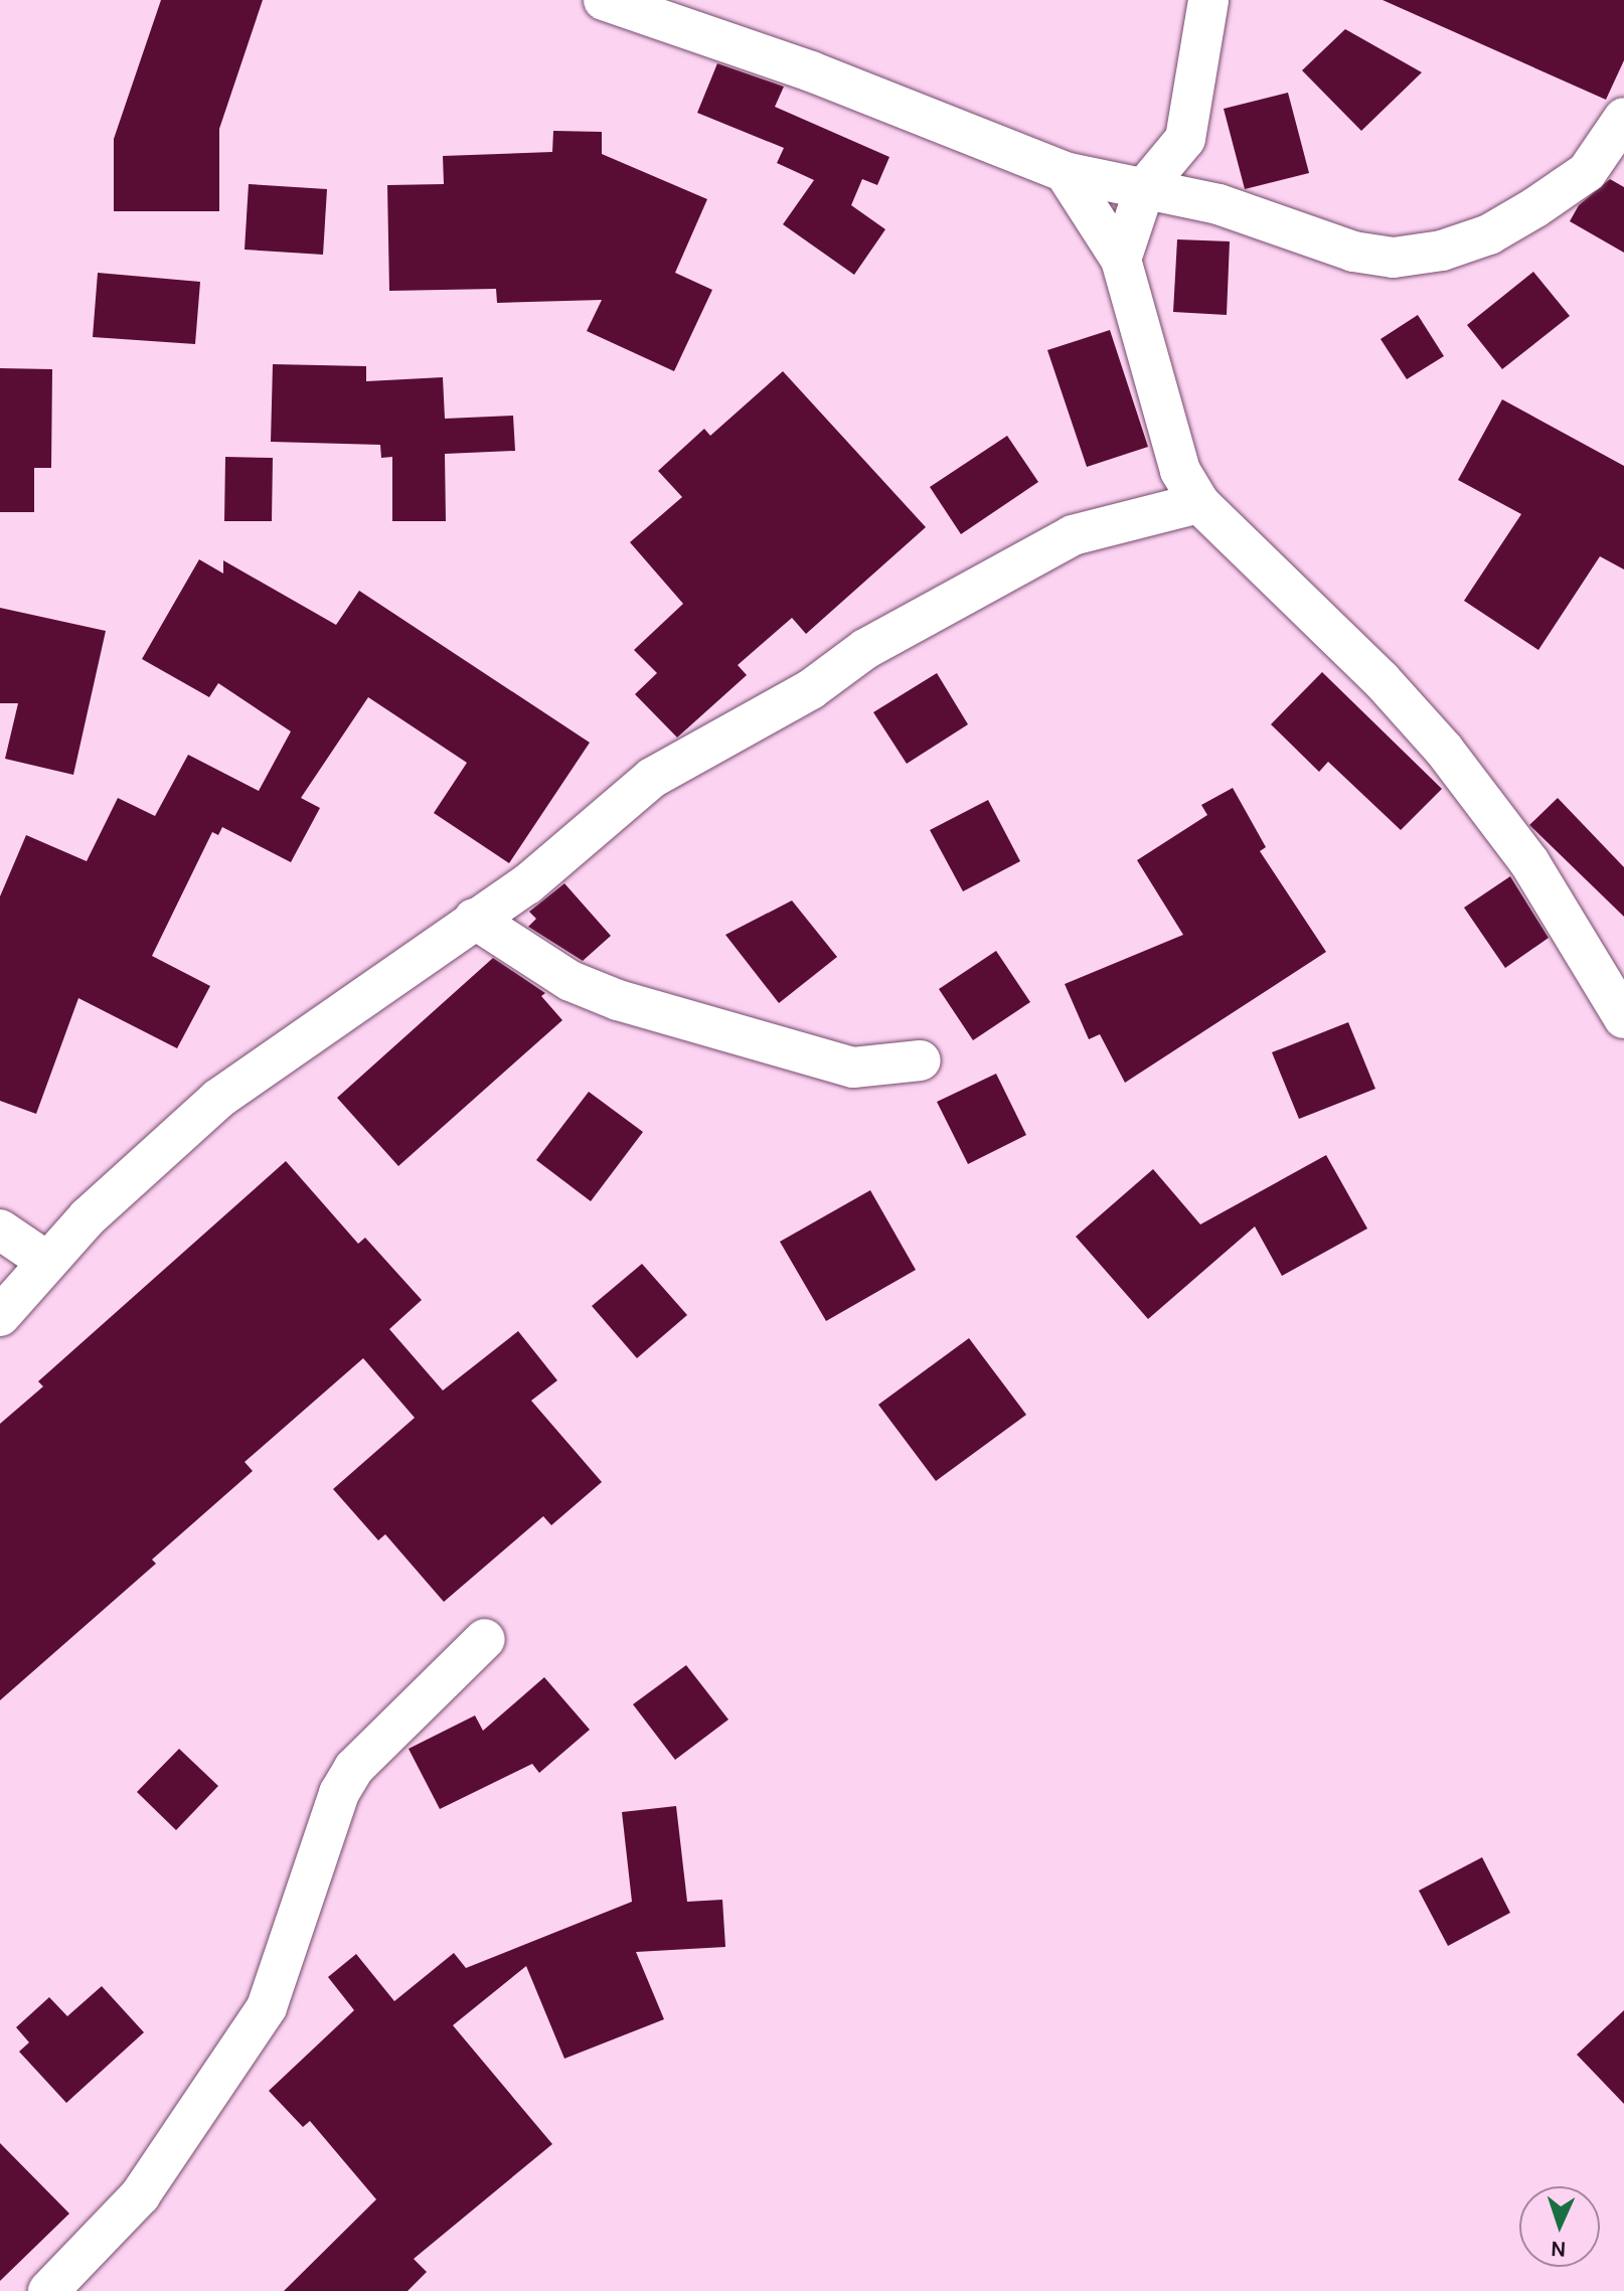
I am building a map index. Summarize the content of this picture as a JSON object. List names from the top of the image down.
{
  "north": "bottom"
}
